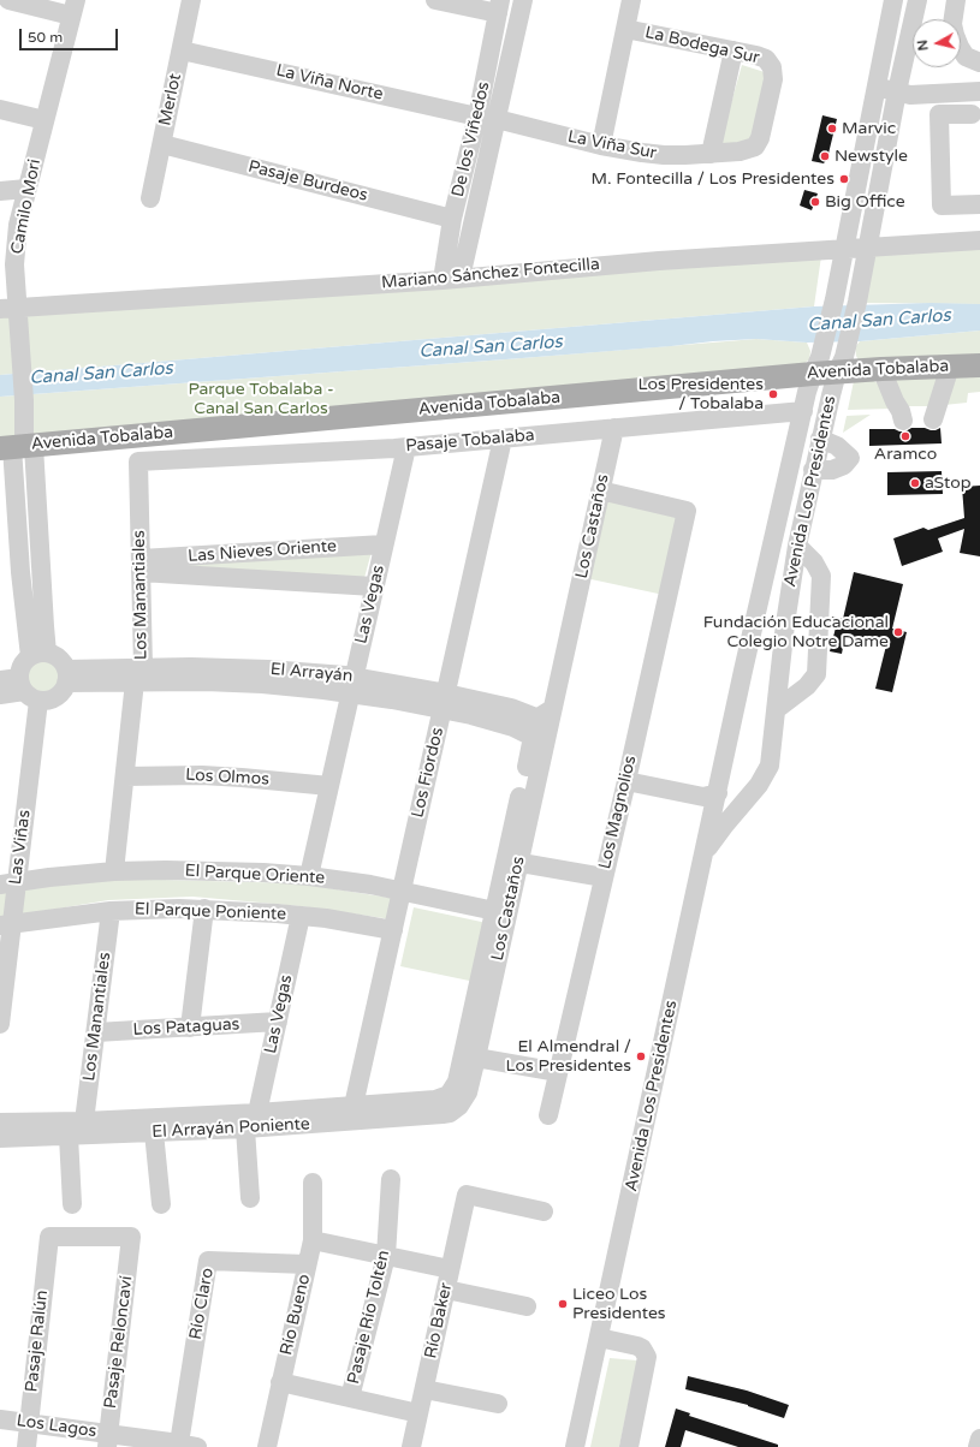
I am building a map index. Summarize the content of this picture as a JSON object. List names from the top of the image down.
{
  "streets": {
    "main road": ["Avenida Tobalaba"],
    "street": [
      "La Bodega Sur",
      "La Viña Norte",
      "Merlot",
      "De los Viñedos",
      "La Viña Sur",
      "Pasaje Burdeos",
      "Camilo Mori",
      "Mariano Sánchez Fontecilla",
      "Pasaje Tobalaba",
      "Avenida Los Presidentes",
      "Los Castaños",
      "Las Nieves Oriente",
      "Los Manantiales",
      "Las Vegas",
      "El Arrayán",
      "Los Fiordos",
      "Los Olmos",
      "Los Magnolios",
      "Las Viñas",
      "El Parque Oriente",
      "El Parque Poniente",
      "Los Pataguas",
      "El Arrayán Poniente",
      "Río Claro",
      "Río Bueno",
      "Pasaje Río Toltén",
      "Río Baker",
      "Pasaje Ralún",
      "Pasaje Reloncaví",
      "Los Lagos"
    ]
  },
  "crossings": [
    ["La Bodega Sur", "La Viña Sur"],
    ["La Viña Norte", "Merlot"],
    ["La Viña Norte", "De los Viñedos"],
    ["La Viña Norte", "La Viña Sur"],
    ["Merlot", "Pasaje Burdeos"],
    ["De los Viñedos", "La Viña Sur"],
    ["De los Viñedos", "Pasaje Burdeos"],
    ["De los Viñedos", "Mariano Sánchez Fontecilla"],
    ["Camilo Mori", "Mariano Sánchez Fontecilla"],
    ["Camilo Mori", "Avenida Tobalaba"],
    ["Mariano Sánchez Fontecilla", "Avenida Los Presidentes"],
    ["Avenida Tobalaba", "Avenida Los Presidentes"],
    ["Pasaje Tobalaba", "Avenida Los Presidentes"],
    ["Pasaje Tobalaba", "Los Castaños"],
    ["Pasaje Tobalaba", "Los Manantiales"],
    ["Pasaje Tobalaba", "Las Vegas"],
    ["Pasaje Tobalaba", "Los Fiordos"],
    ["Los Castaños", "El Arrayán"],
    ["Los Castaños", "Los Magnolios"],
    ["Los Castaños", "El Parque Oriente"],
    ["Los Castaños", "El Arrayán Poniente"],
    ["Las Nieves Oriente", "Los Manantiales"],
    ["Las Nieves Oriente", "Las Vegas"],
    ["Los Manantiales", "El Arrayán"],
    ["Los Manantiales", "Los Olmos"],
    ["Los Manantiales", "El Parque Oriente"],
    ["Los Manantiales", "El Parque Poniente"],
    ["Los Manantiales", "Los Pataguas"],
    ["Los Manantiales", "El Arrayán Poniente"],
    ["Las Vegas", "El Arrayán"],
    ["Las Vegas", "Los Olmos"],
    ["Las Vegas", "El Parque Oriente"],
    ["Las Vegas", "El Parque Poniente"],
    ["Las Vegas", "Los Pataguas"],
    ["Las Vegas", "El Arrayán Poniente"],
    ["El Arrayán", "Los Fiordos"],
    ["El Arrayán", "Las Viñas"],
    ["Los Fiordos", "El Parque Oriente"],
    ["Los Fiordos", "El Parque Poniente"],
    ["Los Fiordos", "El Arrayán Poniente"],
    ["Las Viñas", "El Parque Oriente"],
    ["Las Viñas", "El Parque Poniente"],
    ["Río Claro", "Río Bueno"],
    ["Río Claro", "Los Lagos"],
    ["Pasaje Ralún", "Pasaje Reloncaví"],
    ["Pasaje Ralún", "Los Lagos"],
    ["Pasaje Reloncaví", "Los Lagos"]
  ],
  "water": ["Canal San Carlos"],
  "parks": ["Parque Tobalaba - Canal San Carlos"],
  "places": [
    "Marvic",
    "Newstyle",
    "M. Fontecilla / Los Presidentes",
    "Big Office",
    "Los Presidentes / Tobalaba",
    "Aramco",
    "aStop",
    "Fundación Educacional Colegio Notre Dame",
    "El Almendral / Los Presidentes",
    "Liceo Los Presidentes"
  ],
  "scale_bar": "50 m",
  "north": "left"
}
